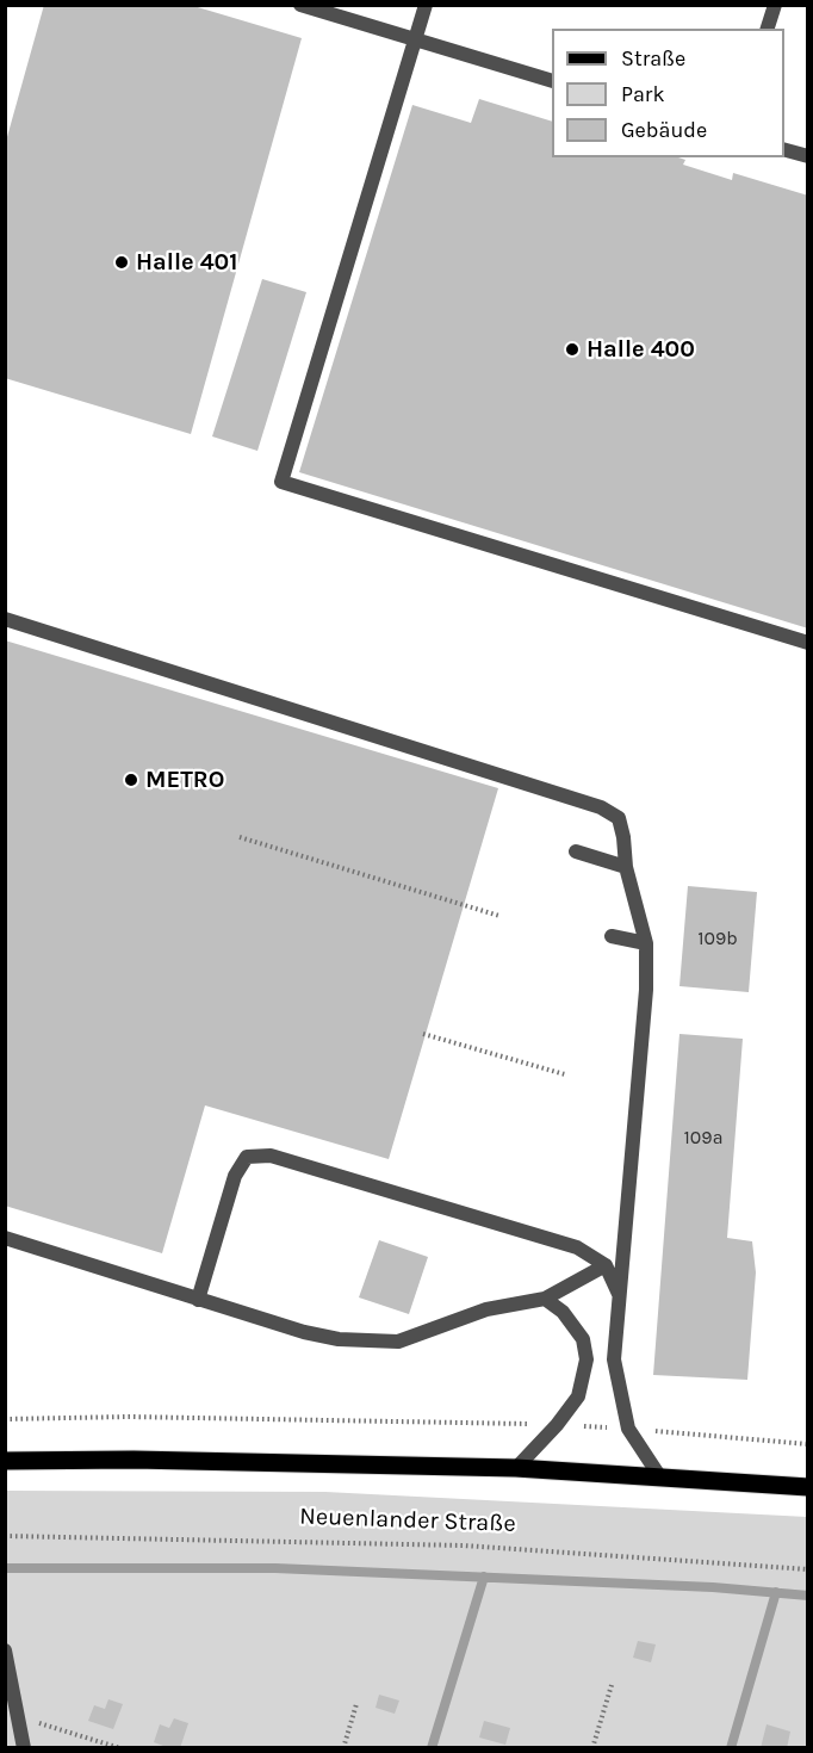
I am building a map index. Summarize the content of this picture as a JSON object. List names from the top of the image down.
{
  "streets": {
    "path": ["Neuenlander Straße"]
  },
  "places": ["Halle 401", "Halle 400", "METRO"],
  "house_numbers": ["109b", "109a"],
  "legend": ["Straße", "Park", "Gebäude"]
}
